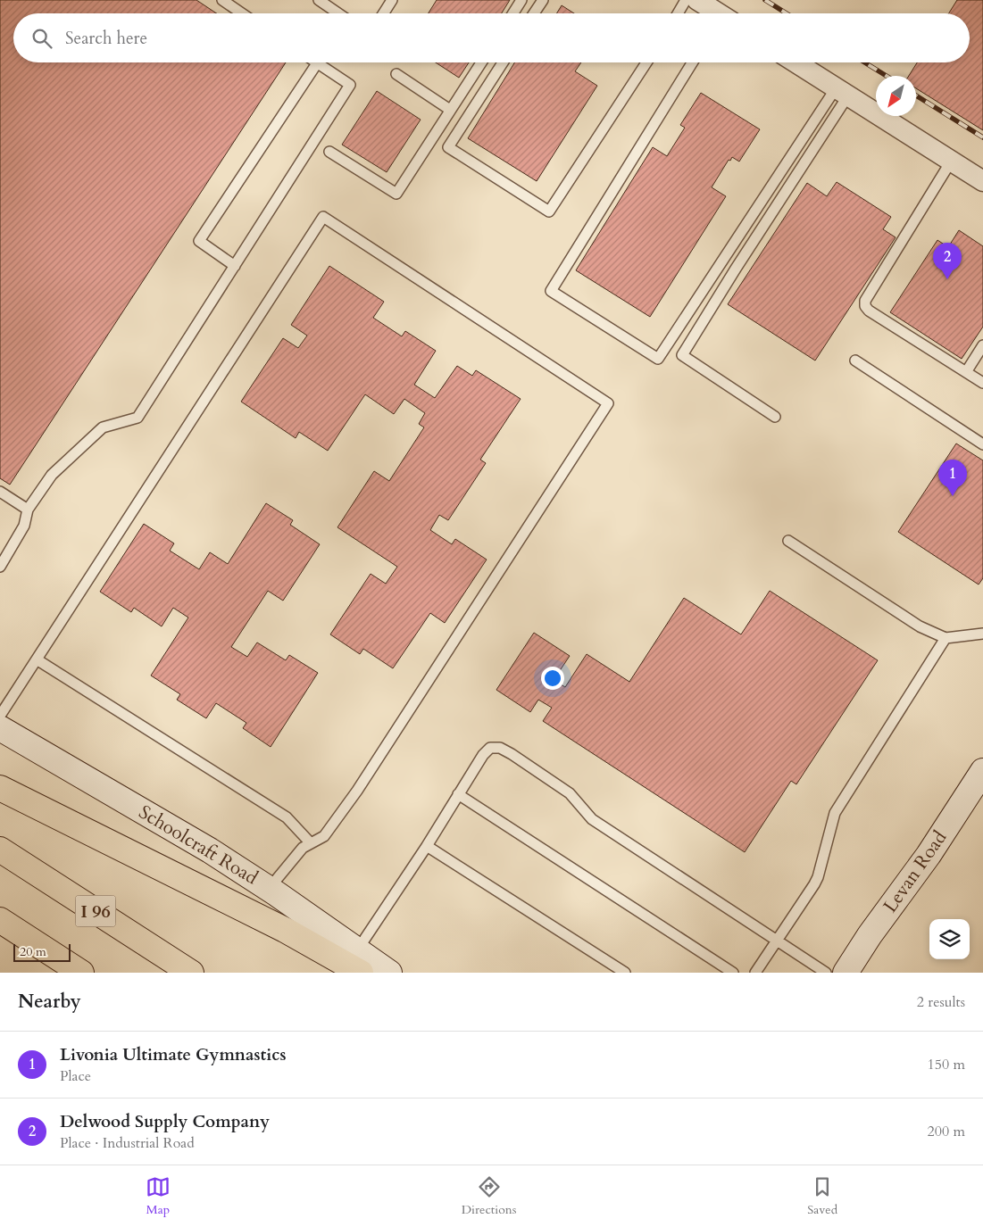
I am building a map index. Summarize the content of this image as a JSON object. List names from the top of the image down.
{
  "streets": {
    "highway": ["I 96"],
    "main road": ["Schoolcraft Road", "Levan Road"]
  },
  "scale_bar": "20 m",
  "north": "bottom left",
  "page": {
    "search": "Search here",
    "pins": ["2", "1"],
    "scale": "20 m",
    "heading": ["Nearby", "2 results"],
    "list": [
      {
        "mark": "1",
        "name": "Livonia Ultimate Gymnastics",
        "note": "Place",
        "value": "150 m"
      },
      {
        "mark": "2",
        "name": "Delwood Supply Company",
        "note": "Place · Industrial Road",
        "value": "200 m"
      }
    ],
    "nav": ["Map", "Directions", "Saved"]
  }
}
